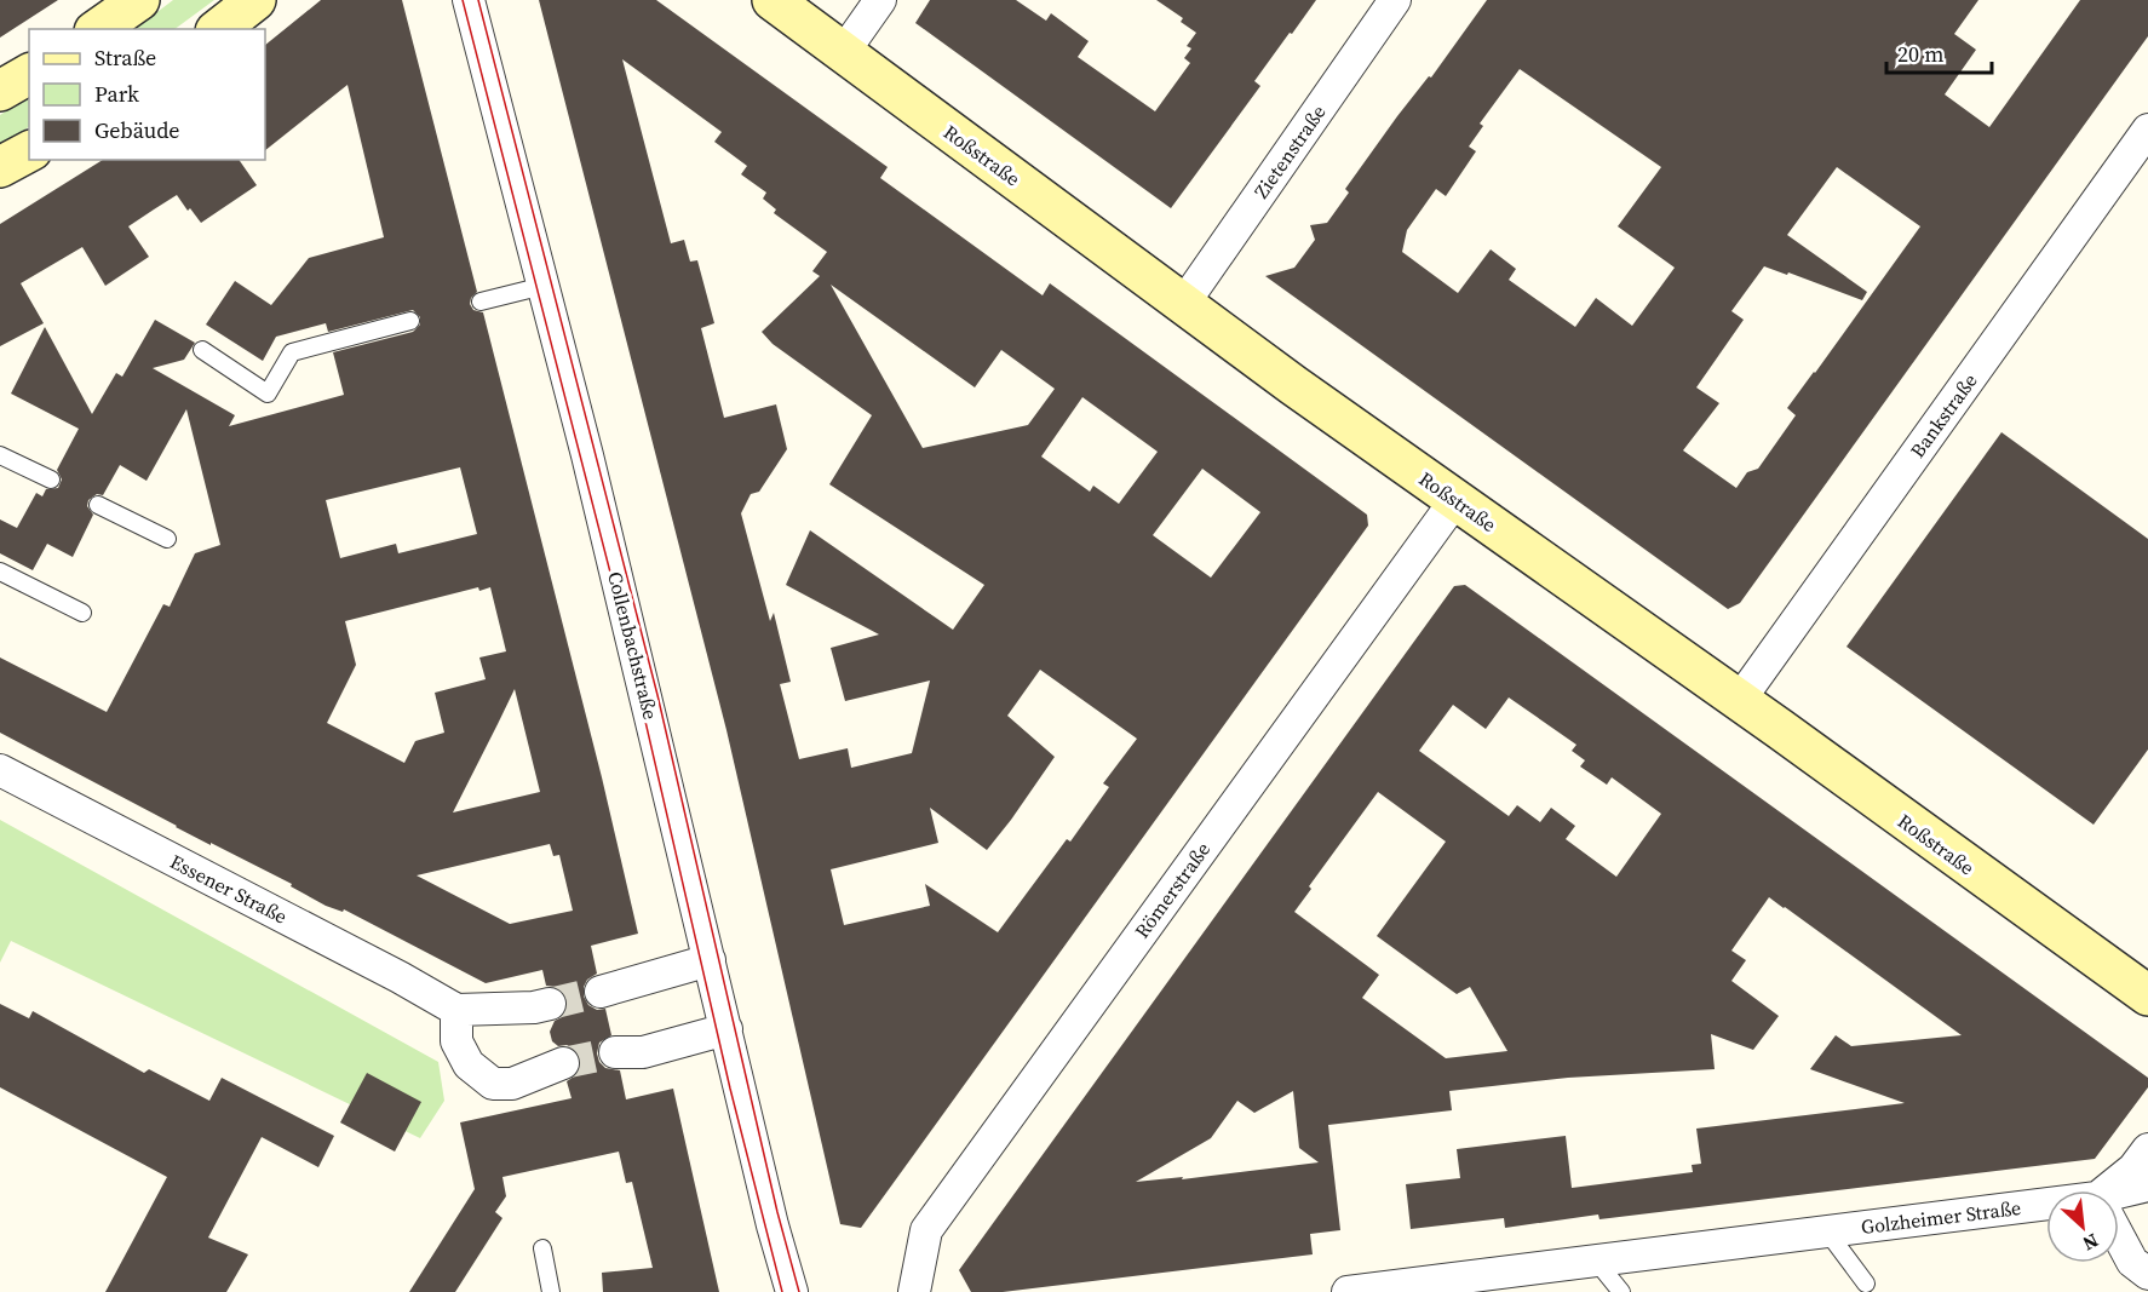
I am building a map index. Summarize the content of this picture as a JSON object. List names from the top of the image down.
{
  "streets": {
    "street": [
      "Zietenstraße",
      "Roßstraße",
      "Bankstraße",
      "Collenbachstraße",
      "Essener Straße",
      "Römerstraße",
      "Golzheimer Straße"
    ]
  },
  "crossings": [
    ["Zietenstraße", "Roßstraße"],
    ["Roßstraße", "Bankstraße"],
    ["Roßstraße", "Römerstraße"]
  ],
  "legend": ["Straße", "Park", "Gebäude"],
  "scale_bar": "20 m",
  "north": "bottom right"
}
